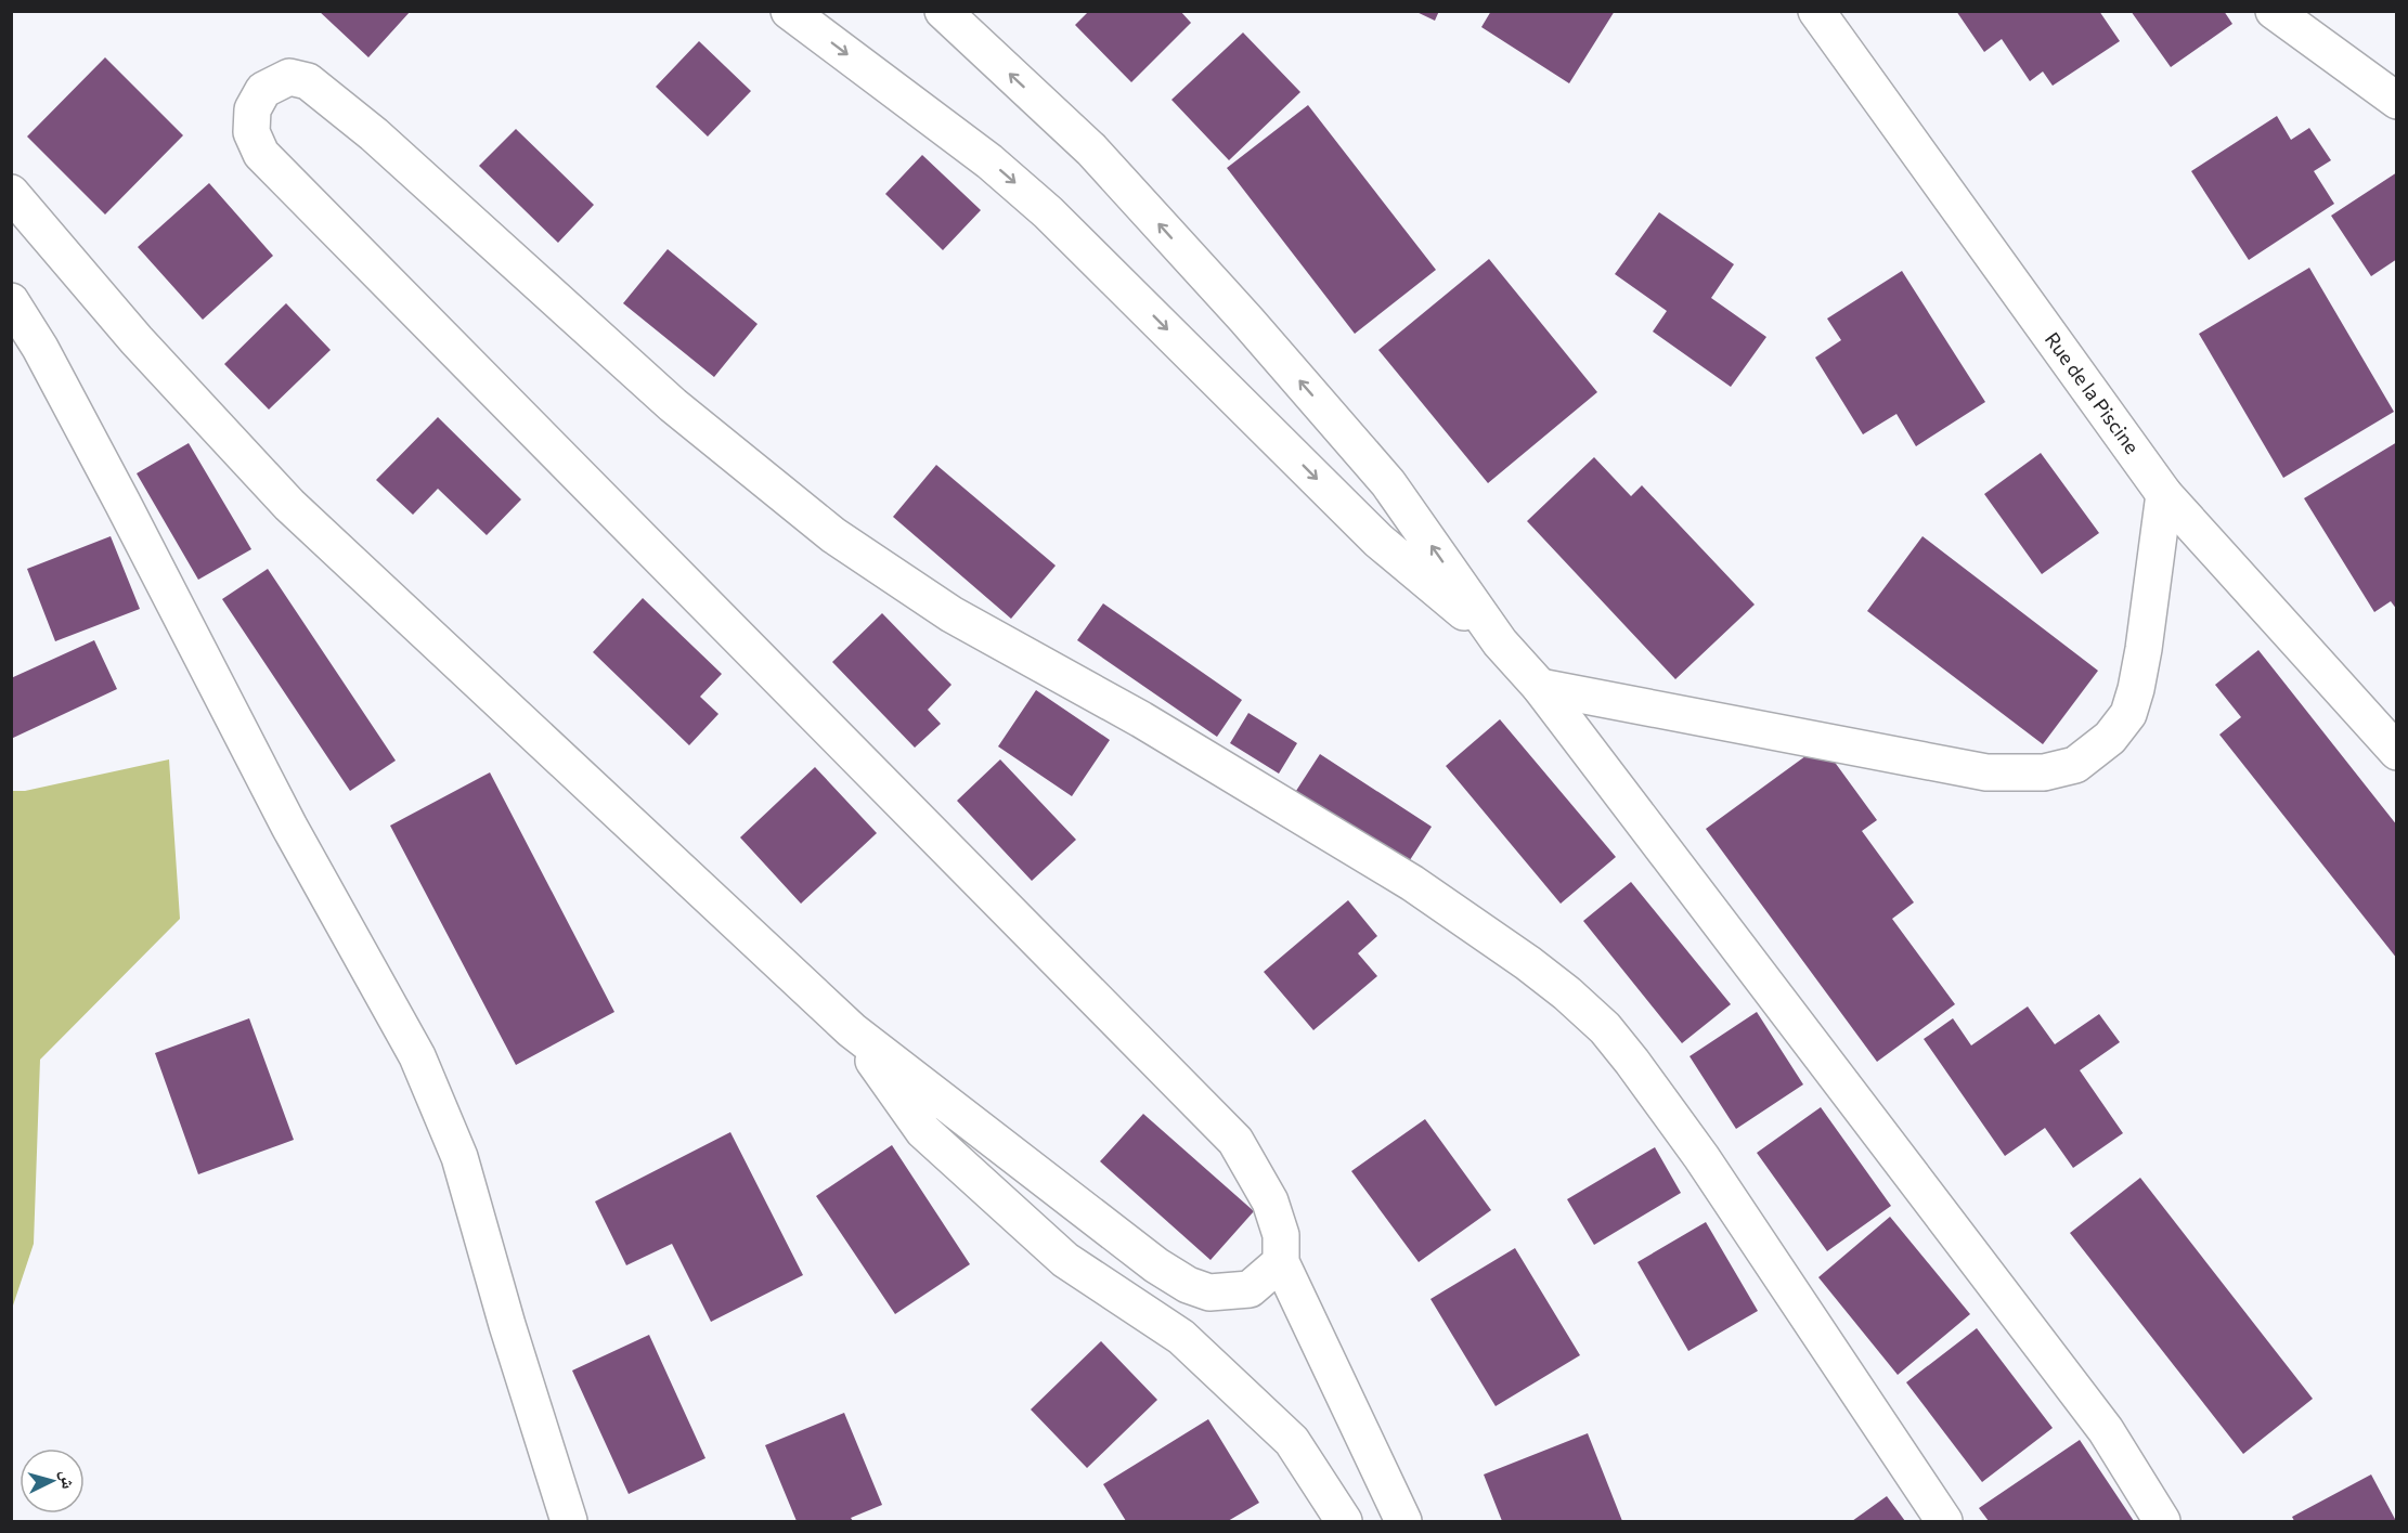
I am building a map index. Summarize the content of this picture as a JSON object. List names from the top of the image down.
{
  "streets": {
    "street": ["Rue de la Piscine"]
  },
  "north": "right"
}
